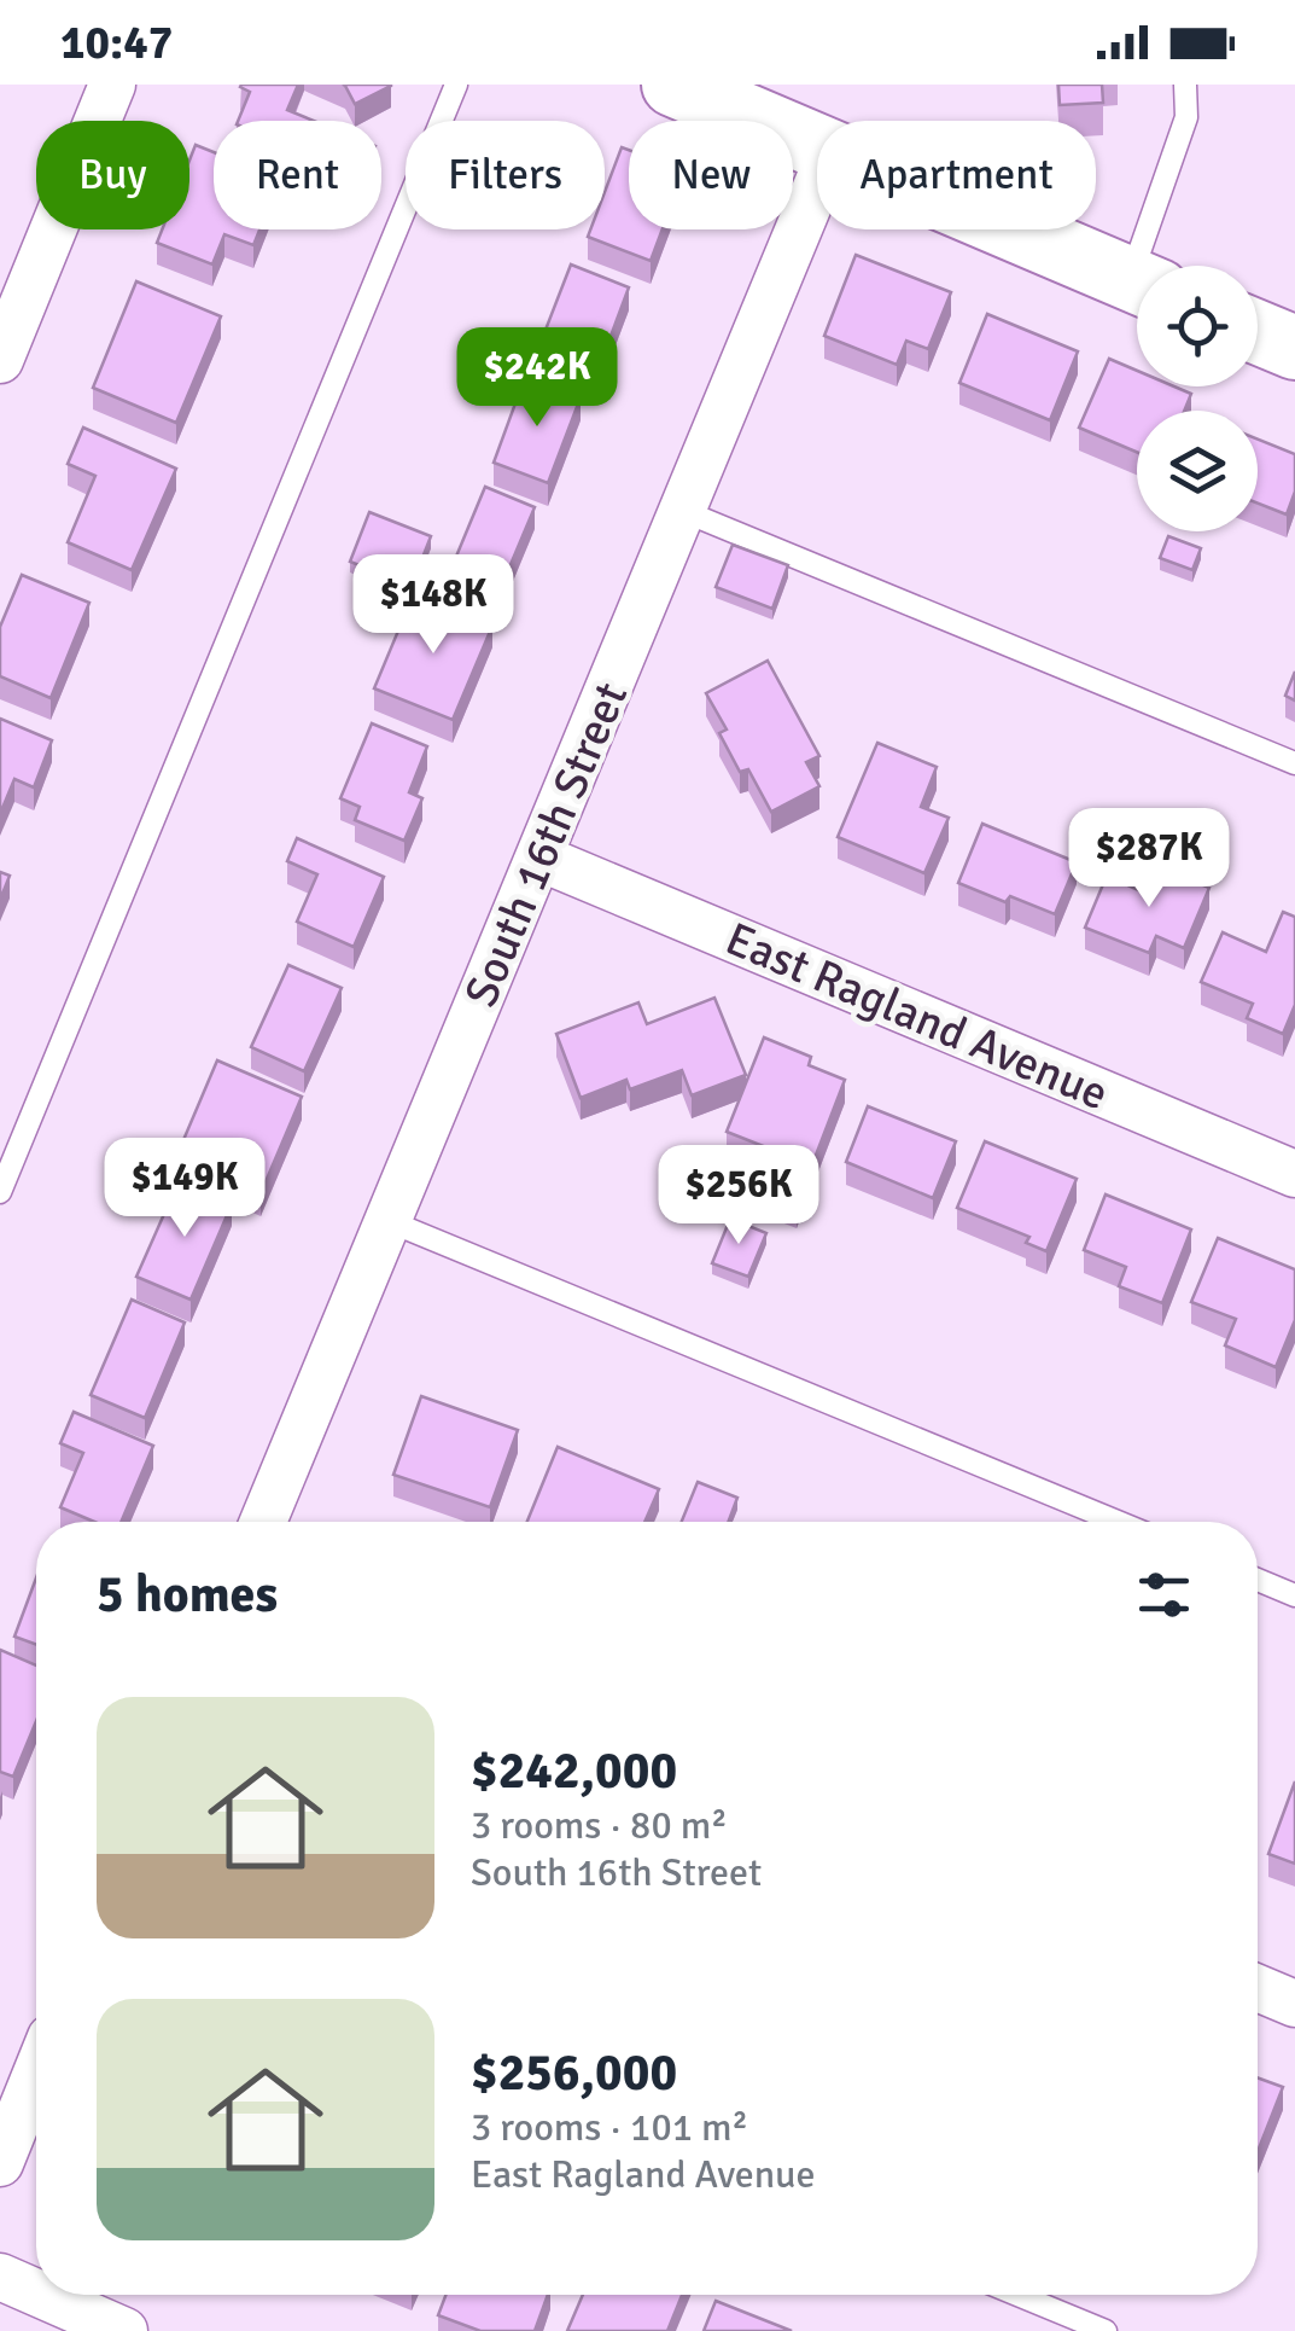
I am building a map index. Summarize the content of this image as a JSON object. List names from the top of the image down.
{
  "streets": {
    "street": ["South 16th Street", "East Ragland Avenue"]
  },
  "crossings": [
    ["South 16th Street", "East Ragland Avenue"]
  ],
  "page": {
    "status": "10:47",
    "chip": [
      "Buy",
      "Rent",
      "Filters",
      "New",
      "Apartment"
    ],
    "price": [
      "$242K",
      "$148K",
      "$287K",
      "$149K",
      "$256K"
    ],
    "heading": "5 homes",
    "list": [
      {
        "name": "$242,000",
        "note": "3 rooms · 80 m² · South 16th Street"
      },
      {
        "name": "$256,000",
        "note": "3 rooms · 101 m² · East Ragland Avenue"
      }
    ]
  }
}
